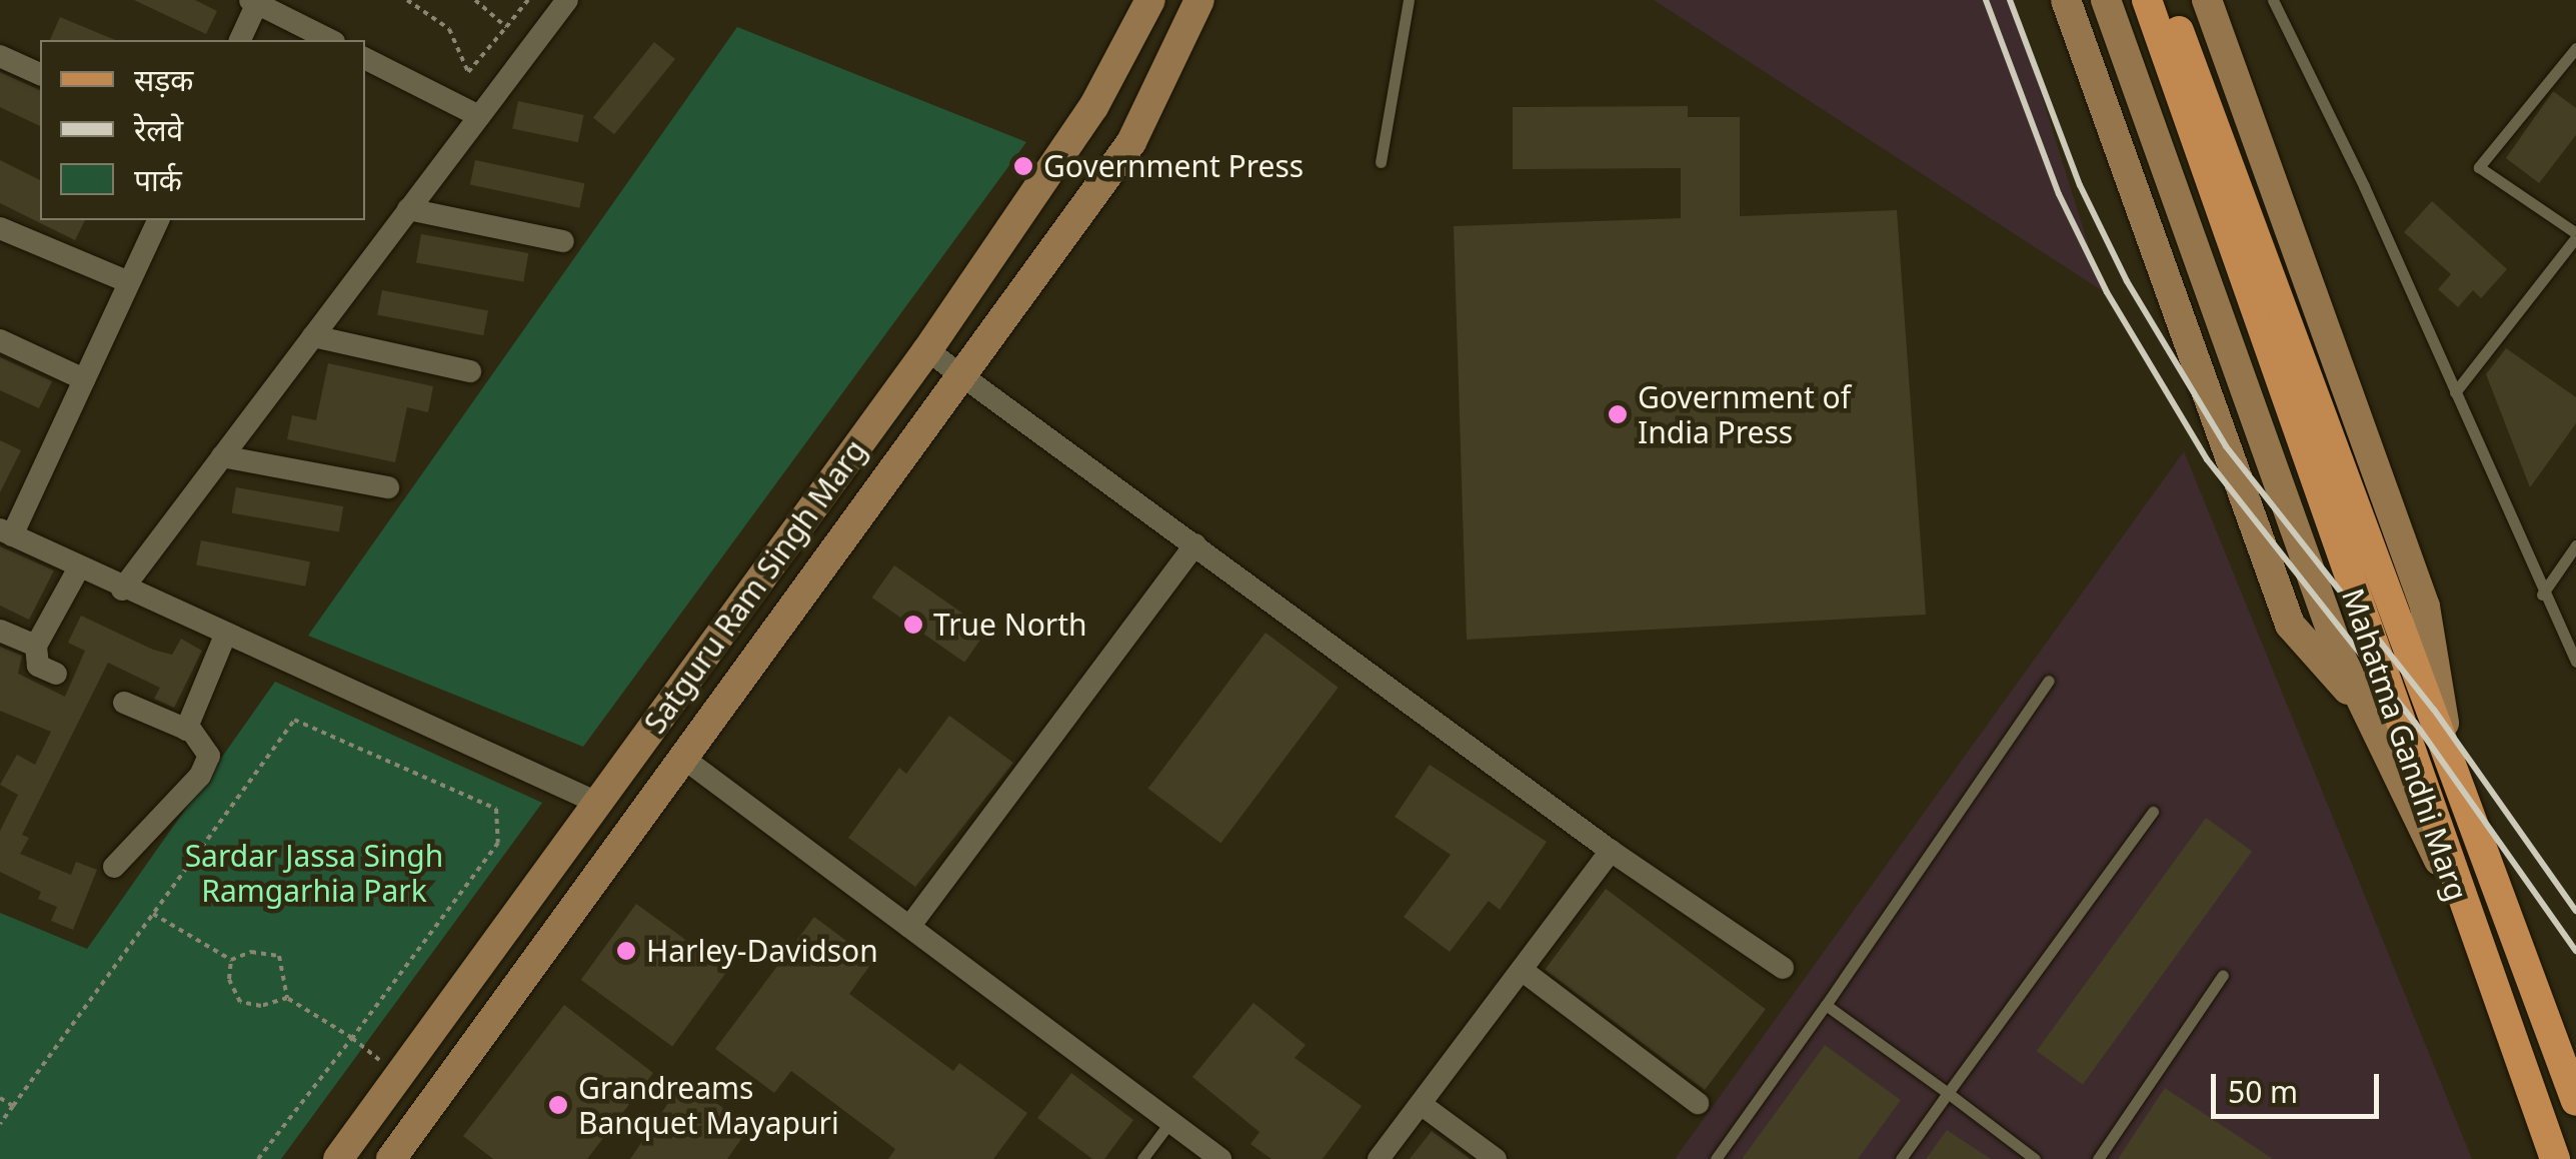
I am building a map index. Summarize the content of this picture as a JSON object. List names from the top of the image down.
{
  "streets": {
    "main road": ["Satguru Ram Singh Marg", "Mahatma Gandhi Marg"]
  },
  "parks": ["Sardar Jassa Singh Ramgarhia Park"],
  "places": [
    "Government Press",
    "Government of India Press",
    "True North",
    "Harley-Davidson",
    "Grandreams Banquet Mayapuri"
  ],
  "legend": ["सड़क", "रेलवे", "पार्क"],
  "scale_bar": "50 m"
}
